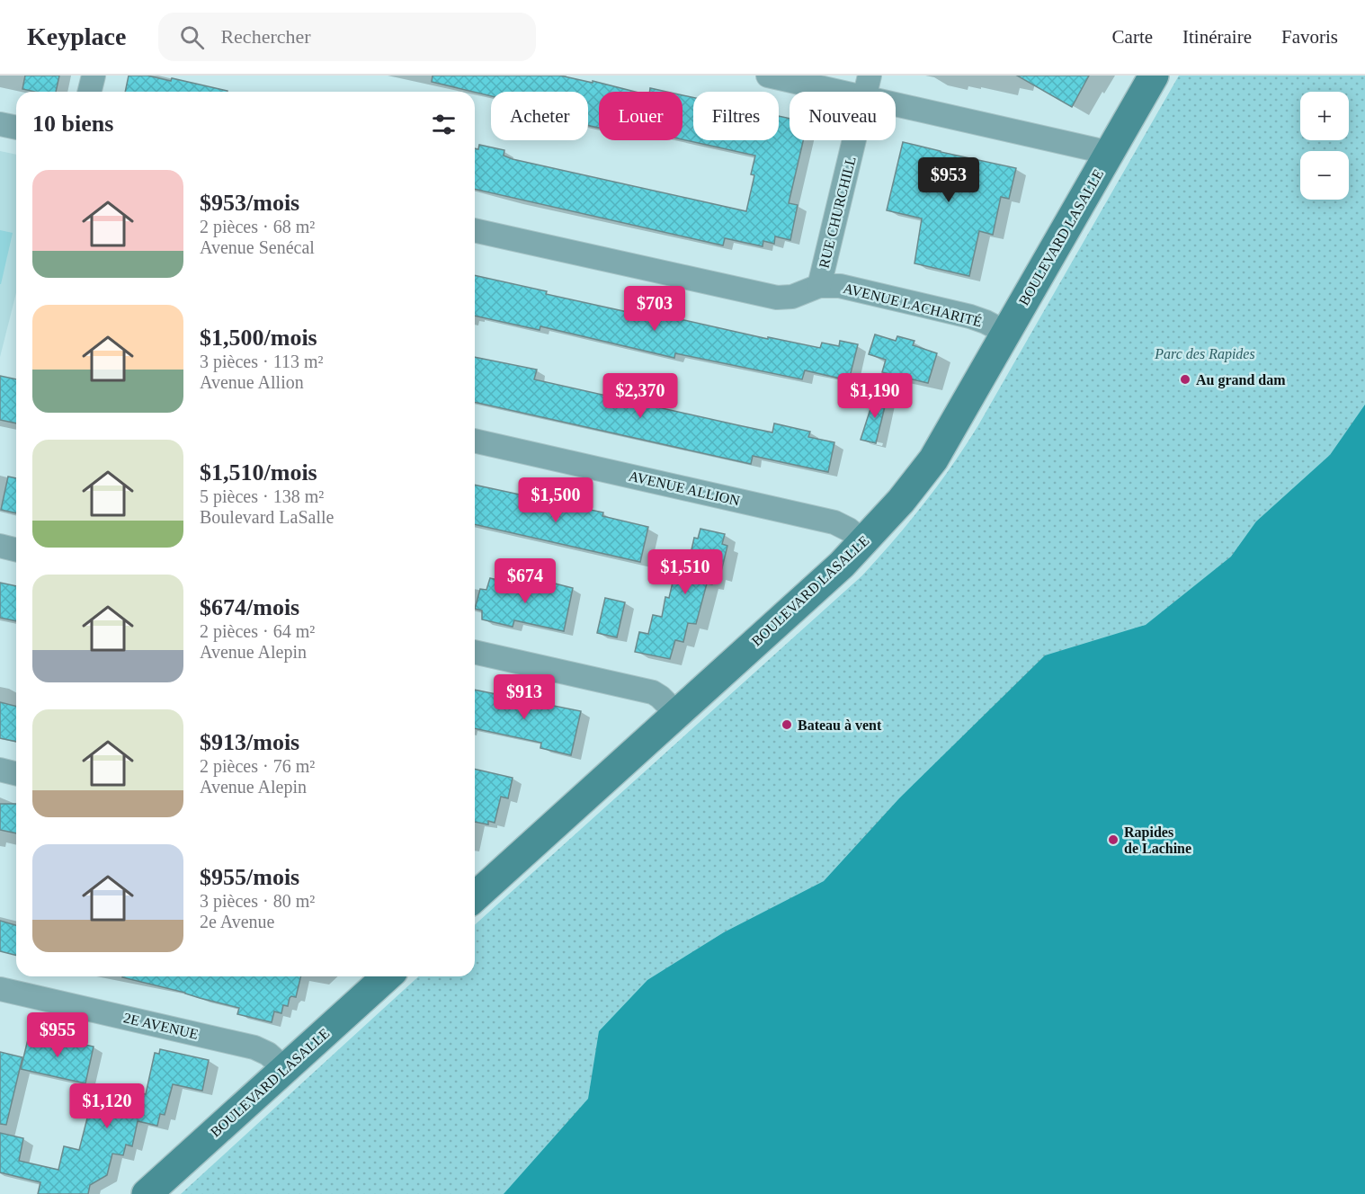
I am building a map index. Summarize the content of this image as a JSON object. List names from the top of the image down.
{
  "streets": {
    "main road": ["BOULEVARD LASALLE"],
    "street": [
      "RUE CHURCHILL",
      "AVENUE LACHARITÉ",
      "AVENUE ALLION",
      "2E AVENUE"
    ]
  },
  "crossings": [
    ["RUE CHURCHILL", "AVENUE LACHARITÉ"],
    ["BOULEVARD LASALLE", "AVENUE LACHARITÉ"],
    ["BOULEVARD LASALLE", "AVENUE ALLION"],
    ["BOULEVARD LASALLE", "2E AVENUE"]
  ],
  "parks": ["Parc des Rapides"],
  "places": ["Au grand dam", "Bateau à vent", "Rapides de Lachine"],
  "page": {
    "header": "Keyplace",
    "search": "Rechercher",
    "nav": ["Carte", "Itinéraire", "Favoris"],
    "map_buttons": ["+", "−"],
    "chip": [
      "Acheter",
      "Louer",
      "Filtres",
      "Nouveau"
    ],
    "heading": "10 biens",
    "list": [
      {
        "name": "$953/mois",
        "note": "2 pièces · 68 m² · Avenue Senécal"
      },
      {
        "name": "$1,500/mois",
        "note": "3 pièces · 113 m² · Avenue Allion"
      },
      {
        "name": "$1,510/mois",
        "note": "5 pièces · 138 m² · Boulevard LaSalle"
      },
      {
        "name": "$674/mois",
        "note": "2 pièces · 64 m² · Avenue Alepin"
      },
      {
        "name": "$913/mois",
        "note": "2 pièces · 76 m² · Avenue Alepin"
      },
      {
        "name": "$955/mois",
        "note": "3 pièces · 80 m² · 2e Avenue"
      }
    ],
    "price": [
      "$953",
      "$703",
      "$2,370",
      "$1,190",
      "$1,500",
      "$1,510",
      "$674",
      "$913",
      "$955",
      "$1,120"
    ]
  }
}
